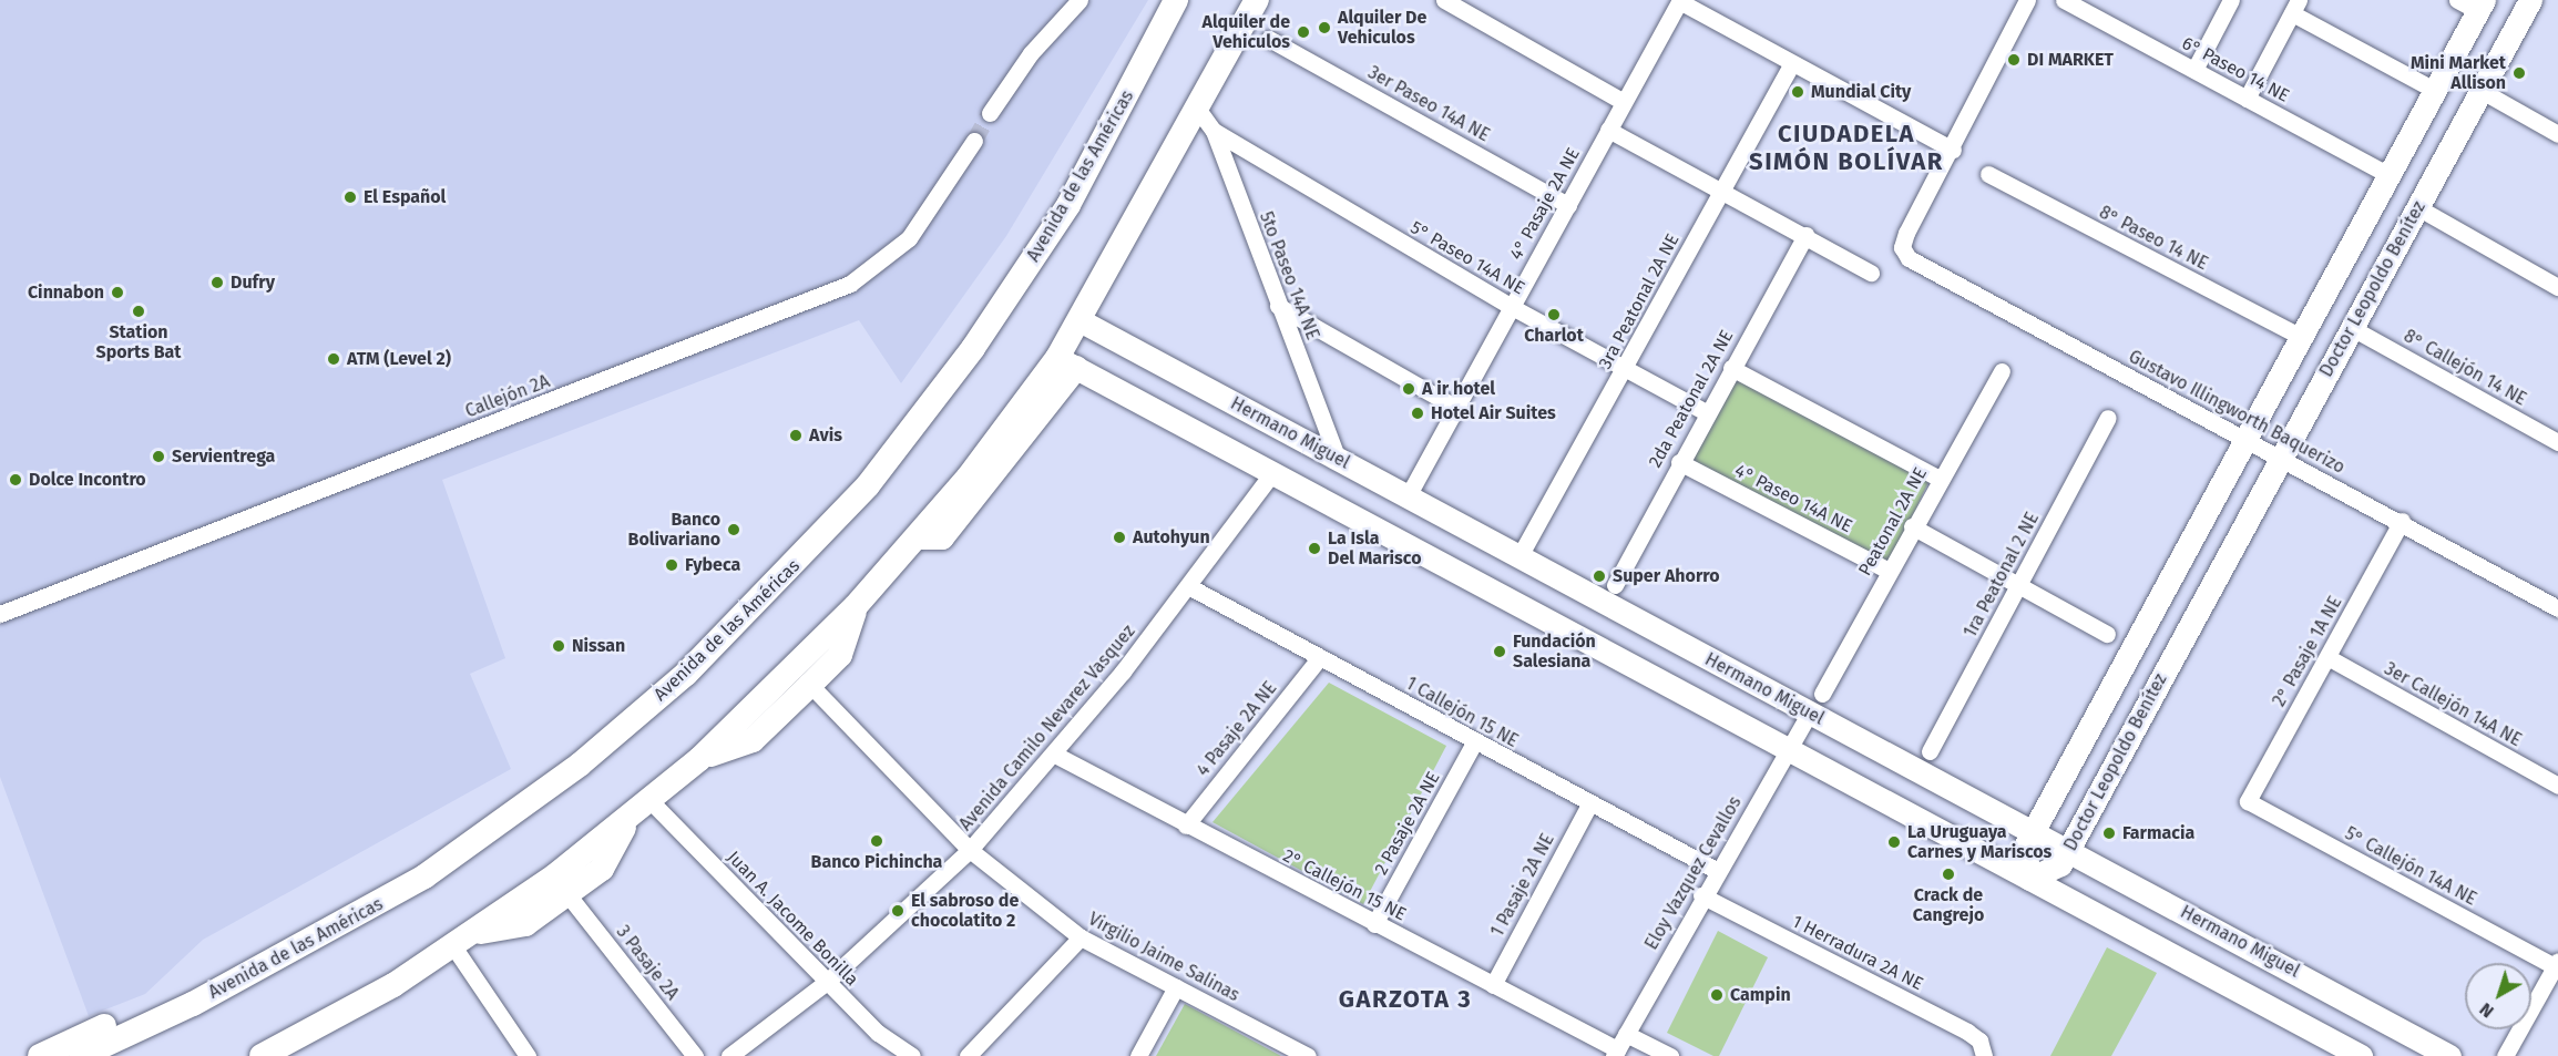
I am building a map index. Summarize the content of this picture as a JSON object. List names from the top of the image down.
{
  "streets": {
    "main road": ["Avenida de las Américas"],
    "street": [
      "6° Paseo 14 NE",
      "3er Paseo 14A NE",
      "4° Pasaje 2A NE",
      "8° Paseo 14 NE",
      "5° Paseo 14A NE",
      "5to Paseo 14A NE",
      "Doctor Leopoldo Benítez",
      "3ra Peatonal 2A NE",
      "8° Callejón 14 NE",
      "Callejón 2A",
      "2da Peatonal 2A NE",
      "Gustavo Illingworth Baquerizo",
      "Hermano Miguel",
      "4° Paseo 14A NE",
      "Peatonal 2A NE",
      "1ra Peatonal 2 NE",
      "2° Pasaje 1A NE",
      "3er Callejón 14A NE",
      "1 Callejón 15 NE",
      "Avenida Camilo Nevarez Vasquez",
      "4 Pasaje 2A NE",
      "2 Pasaje 2A NE",
      "5° Callejón 14A NE",
      "Eloy Vazquez Cevallos",
      "2° Callejón 15 NE",
      "1 Pasaje 2A NE",
      "Juan A. Jacome Bonilla",
      "1 Herradura 2A NE",
      "Virgilio Jaime Salinas",
      "3 Pasaje 2A"
    ]
  },
  "crossings": [
    ["3er Paseo 14A NE", "4° Pasaje 2A NE"],
    ["4° Pasaje 2A NE", "5° Paseo 14A NE"],
    ["4° Pasaje 2A NE", "Hermano Miguel"],
    ["5° Paseo 14A NE", "5to Paseo 14A NE"],
    ["5° Paseo 14A NE", "3ra Peatonal 2A NE"],
    ["5° Paseo 14A NE", "2da Peatonal 2A NE"],
    ["5to Paseo 14A NE", "Hermano Miguel"],
    ["Doctor Leopoldo Benítez", "8° Callejón 14 NE"],
    ["Doctor Leopoldo Benítez", "Gustavo Illingworth Baquerizo"],
    ["Doctor Leopoldo Benítez", "Hermano Miguel"],
    ["3ra Peatonal 2A NE", "Hermano Miguel"],
    ["2da Peatonal 2A NE", "4° Paseo 14A NE"],
    ["Gustavo Illingworth Baquerizo", "2° Pasaje 1A NE"],
    ["Hermano Miguel", "Peatonal 2A NE"],
    ["Hermano Miguel", "Eloy Vazquez Cevallos"],
    ["4° Paseo 14A NE", "Peatonal 2A NE"],
    ["Peatonal 2A NE", "Eloy Vazquez Cevallos"],
    ["2° Pasaje 1A NE", "3er Callejón 14A NE"],
    ["2° Pasaje 1A NE", "5° Callejón 14A NE"],
    ["1 Callejón 15 NE", "Avenida Camilo Nevarez Vasquez"],
    ["1 Callejón 15 NE", "4 Pasaje 2A NE"],
    ["1 Callejón 15 NE", "2 Pasaje 2A NE"],
    ["1 Callejón 15 NE", "Eloy Vazquez Cevallos"],
    ["1 Callejón 15 NE", "1 Pasaje 2A NE"],
    ["Avenida Camilo Nevarez Vasquez", "2° Callejón 15 NE"],
    ["Avenida Camilo Nevarez Vasquez", "Juan A. Jacome Bonilla"],
    ["Avenida Camilo Nevarez Vasquez", "Virgilio Jaime Salinas"],
    ["4 Pasaje 2A NE", "2° Callejón 15 NE"],
    ["2 Pasaje 2A NE", "2° Callejón 15 NE"],
    ["Eloy Vazquez Cevallos", "2° Callejón 15 NE"],
    ["Eloy Vazquez Cevallos", "1 Herradura 2A NE"],
    ["2° Callejón 15 NE", "1 Pasaje 2A NE"]
  ],
  "districts": ["CIUDADELA SIMÓN BOLÍVAR", "GARZOTA 3"],
  "places": [
    "Alquiler De Vehiculos",
    "Alquiler de Vehiculos",
    "DI MARKET",
    "Mini Market Allison",
    "Mundial City",
    "El Español",
    "Dufry",
    "Cinnabon",
    "Station Sports Bat",
    "Charlot",
    "ATM (Level 2)",
    "A ir hotel",
    "Hotel Air Suites",
    "Avis",
    "Servientrega",
    "Dolce Incontro",
    "Banco Bolivariano",
    "Autohyun",
    "La Isla Del Marisco",
    "Fybeca",
    "Super Ahorro",
    "Nissan",
    "Fundación Salesiana",
    "Farmacia",
    "Banco Pichincha",
    "La Uruguaya Carnes y Mariscos",
    "Crack de Cangrejo",
    "El sabroso de chocolatito 2",
    "Campin"
  ],
  "north": "bottom left"
}
